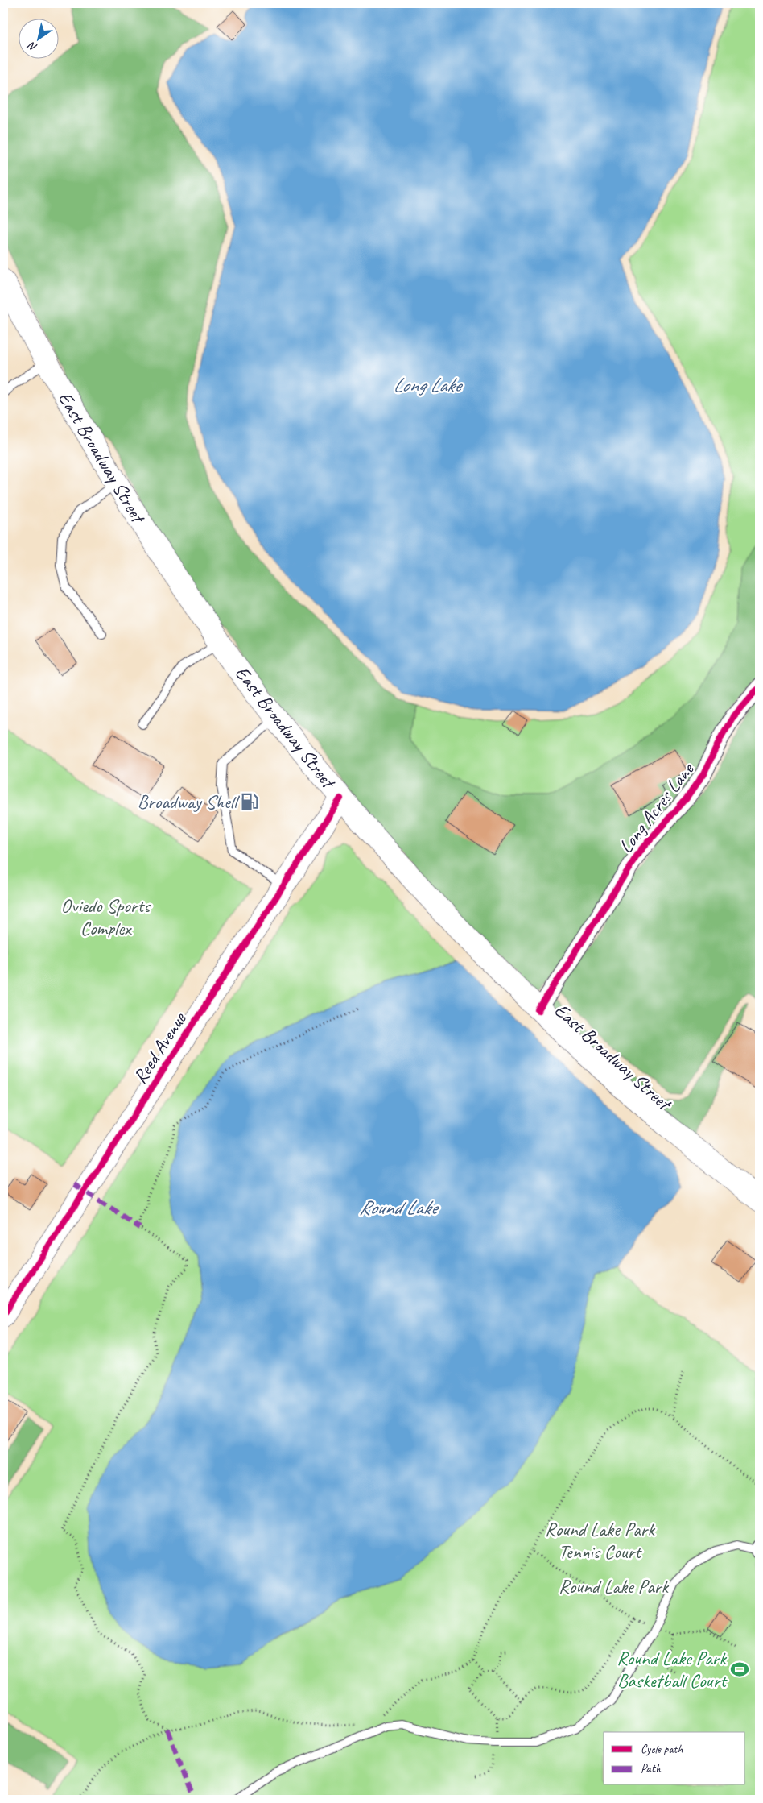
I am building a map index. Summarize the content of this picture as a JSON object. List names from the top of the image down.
{
  "streets": {
    "main road": ["East Broadway Street", "Reed Avenue"],
    "street": ["Long Acres Lane"]
  },
  "crossings": [
    ["East Broadway Street", "Long Acres Lane"],
    ["East Broadway Street", "Reed Avenue"]
  ],
  "water": ["Long Lake", "Round Lake"],
  "parks": ["Oviedo Sports Complex", "Round Lake Park Tennis Court", "Round Lake Park"],
  "places": {
    "fuel station": ["Broadway Shell"],
    "sports": ["Round Lake Park Basketball Court"]
  },
  "legend": ["Cycle path", "Path"],
  "north": "bottom left"
}
